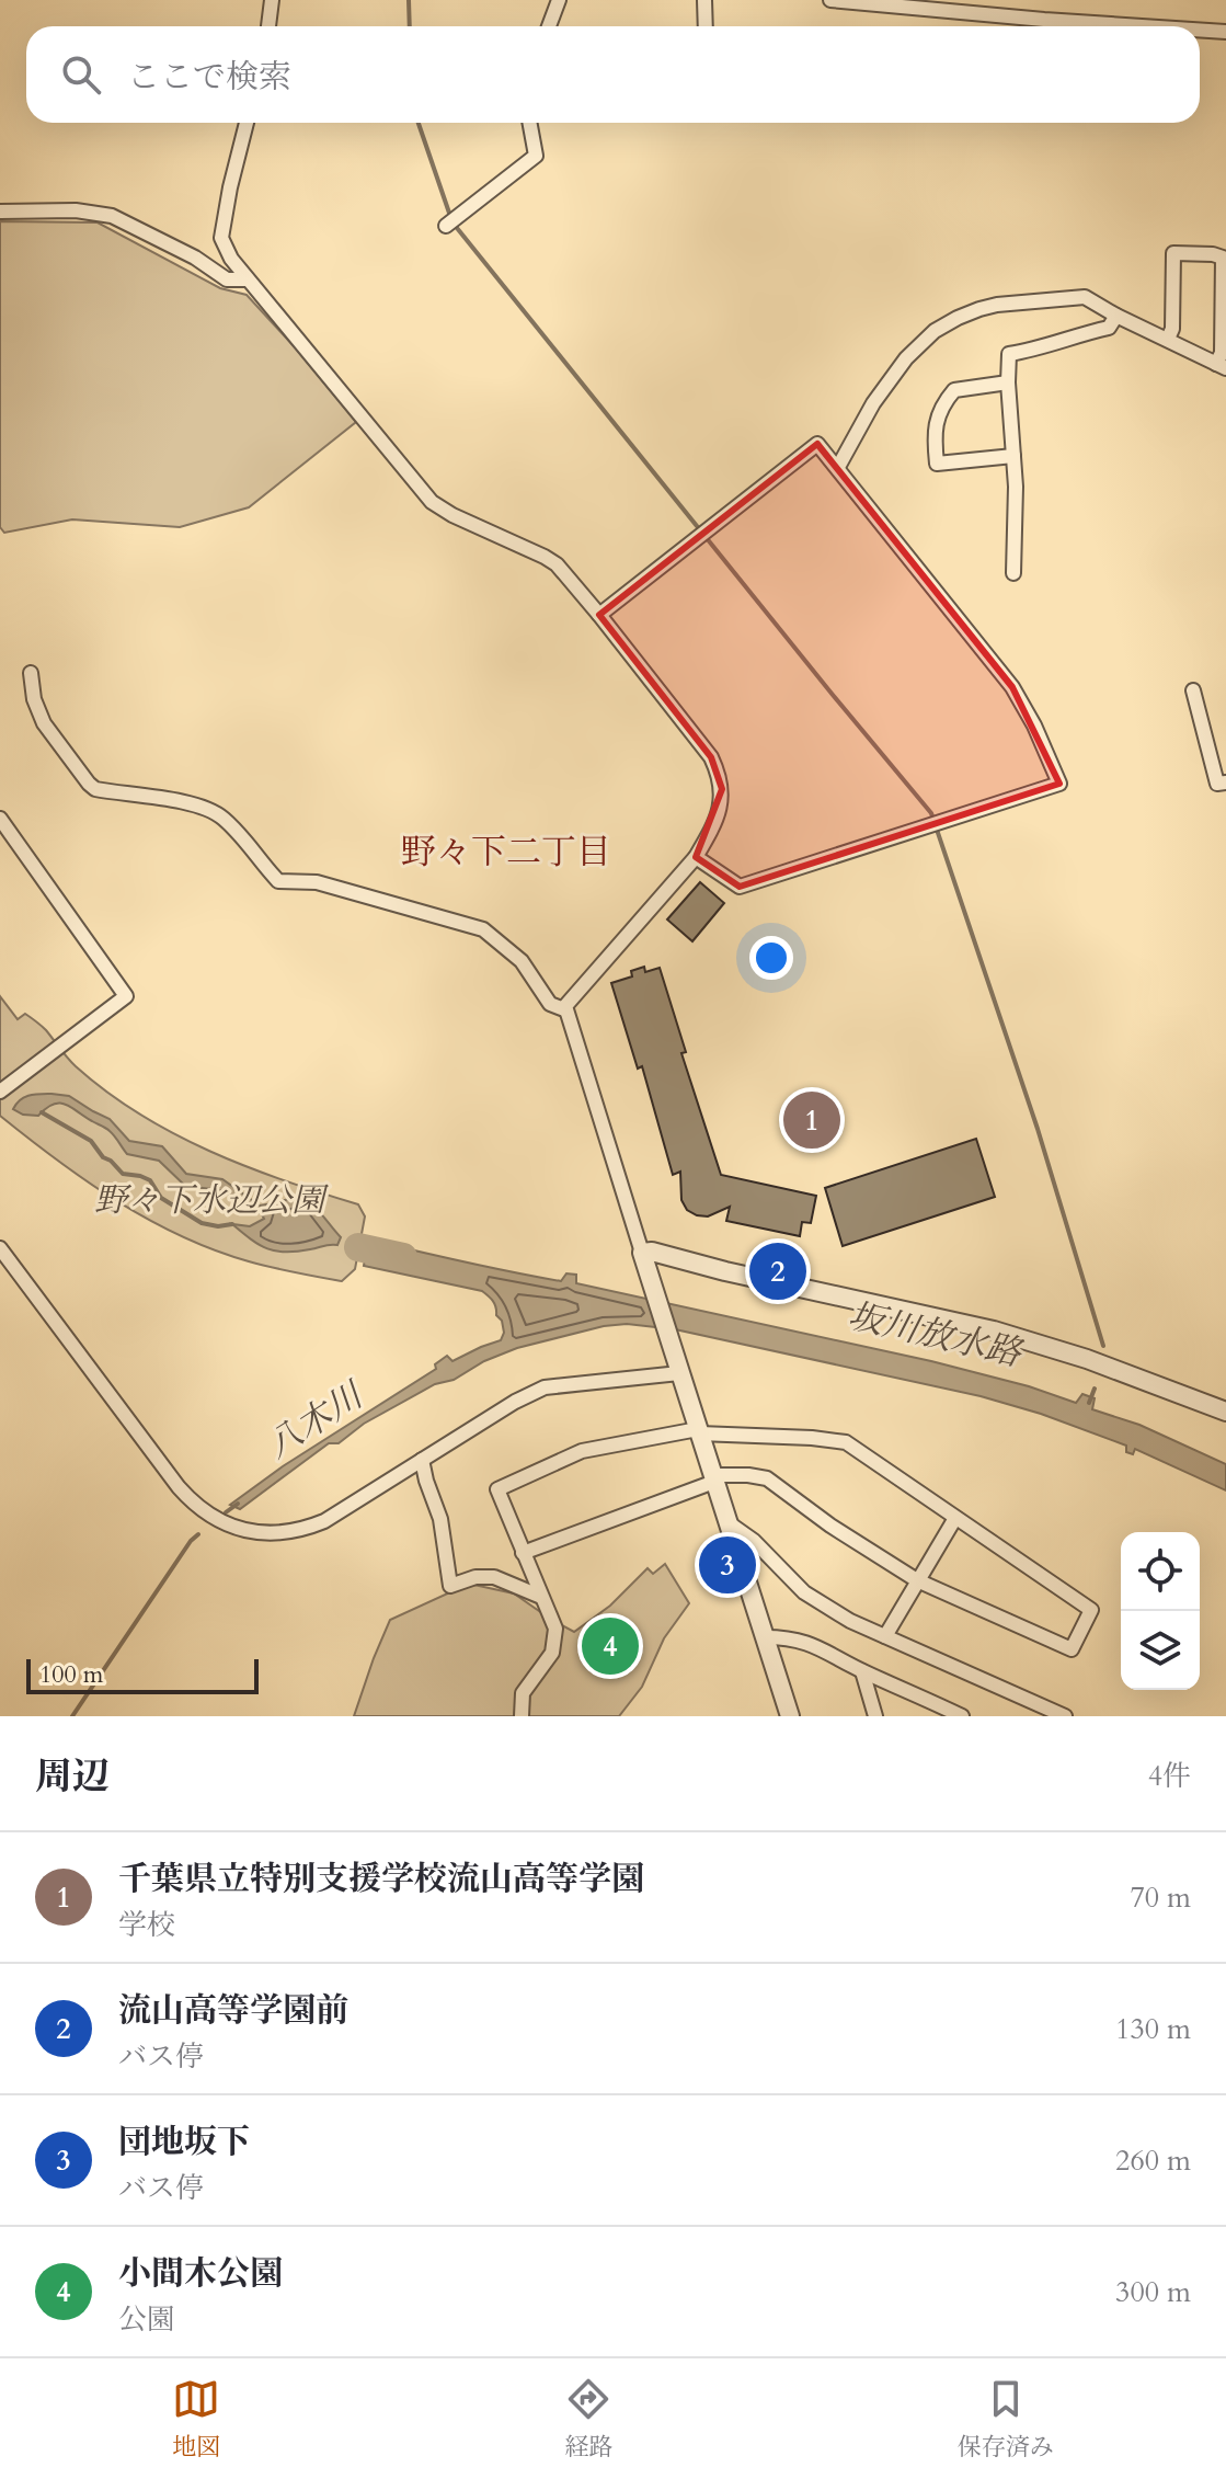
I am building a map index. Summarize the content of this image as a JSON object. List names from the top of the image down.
{
  "districts": ["野々下二丁目"],
  "water": ["坂川放水路", "八木川"],
  "parks": ["野々下水辺公園"],
  "scale_bar": "100 m",
  "page": {
    "search": "ここで検索",
    "pins": [
      "1",
      "2",
      "3",
      "4"
    ],
    "scale": "100 m",
    "heading": ["周辺", "4件"],
    "list": [
      {
        "mark": "1",
        "name": "千葉県立特別支援学校流山高等学園",
        "note": "学校",
        "value": "70 m"
      },
      {
        "mark": "2",
        "name": "流山高等学園前",
        "note": "バス停",
        "value": "130 m"
      },
      {
        "mark": "3",
        "name": "団地坂下",
        "note": "バス停",
        "value": "260 m"
      },
      {
        "mark": "4",
        "name": "小間木公園",
        "note": "公園",
        "value": "300 m"
      }
    ],
    "nav": ["地図", "経路", "保存済み"]
  }
}
